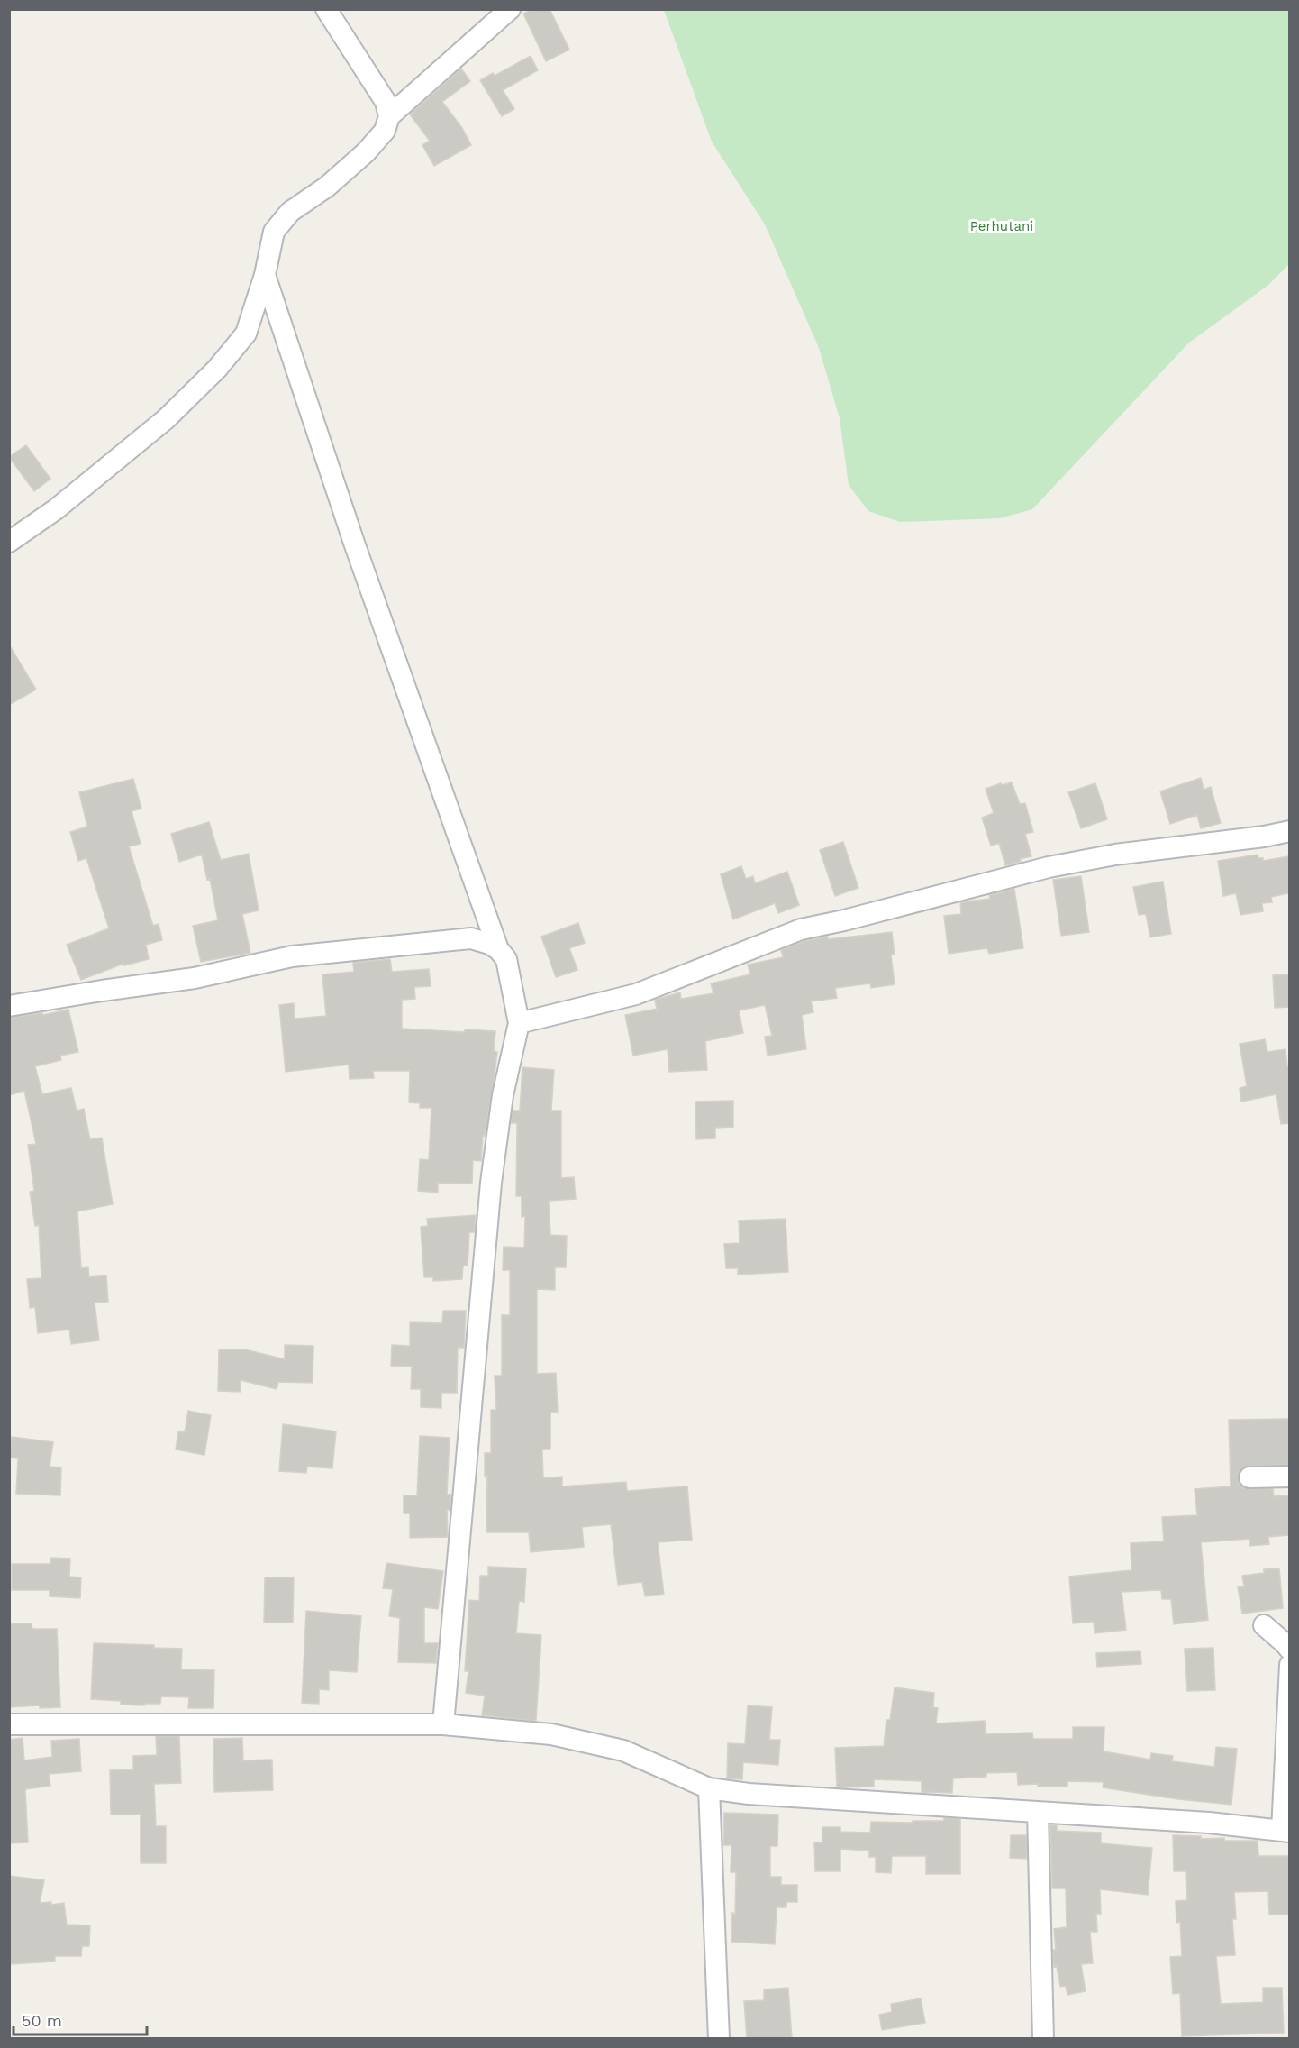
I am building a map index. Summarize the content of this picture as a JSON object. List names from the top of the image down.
{
  "parks": ["Perhutani"],
  "scale_bar": "50 m"
}
